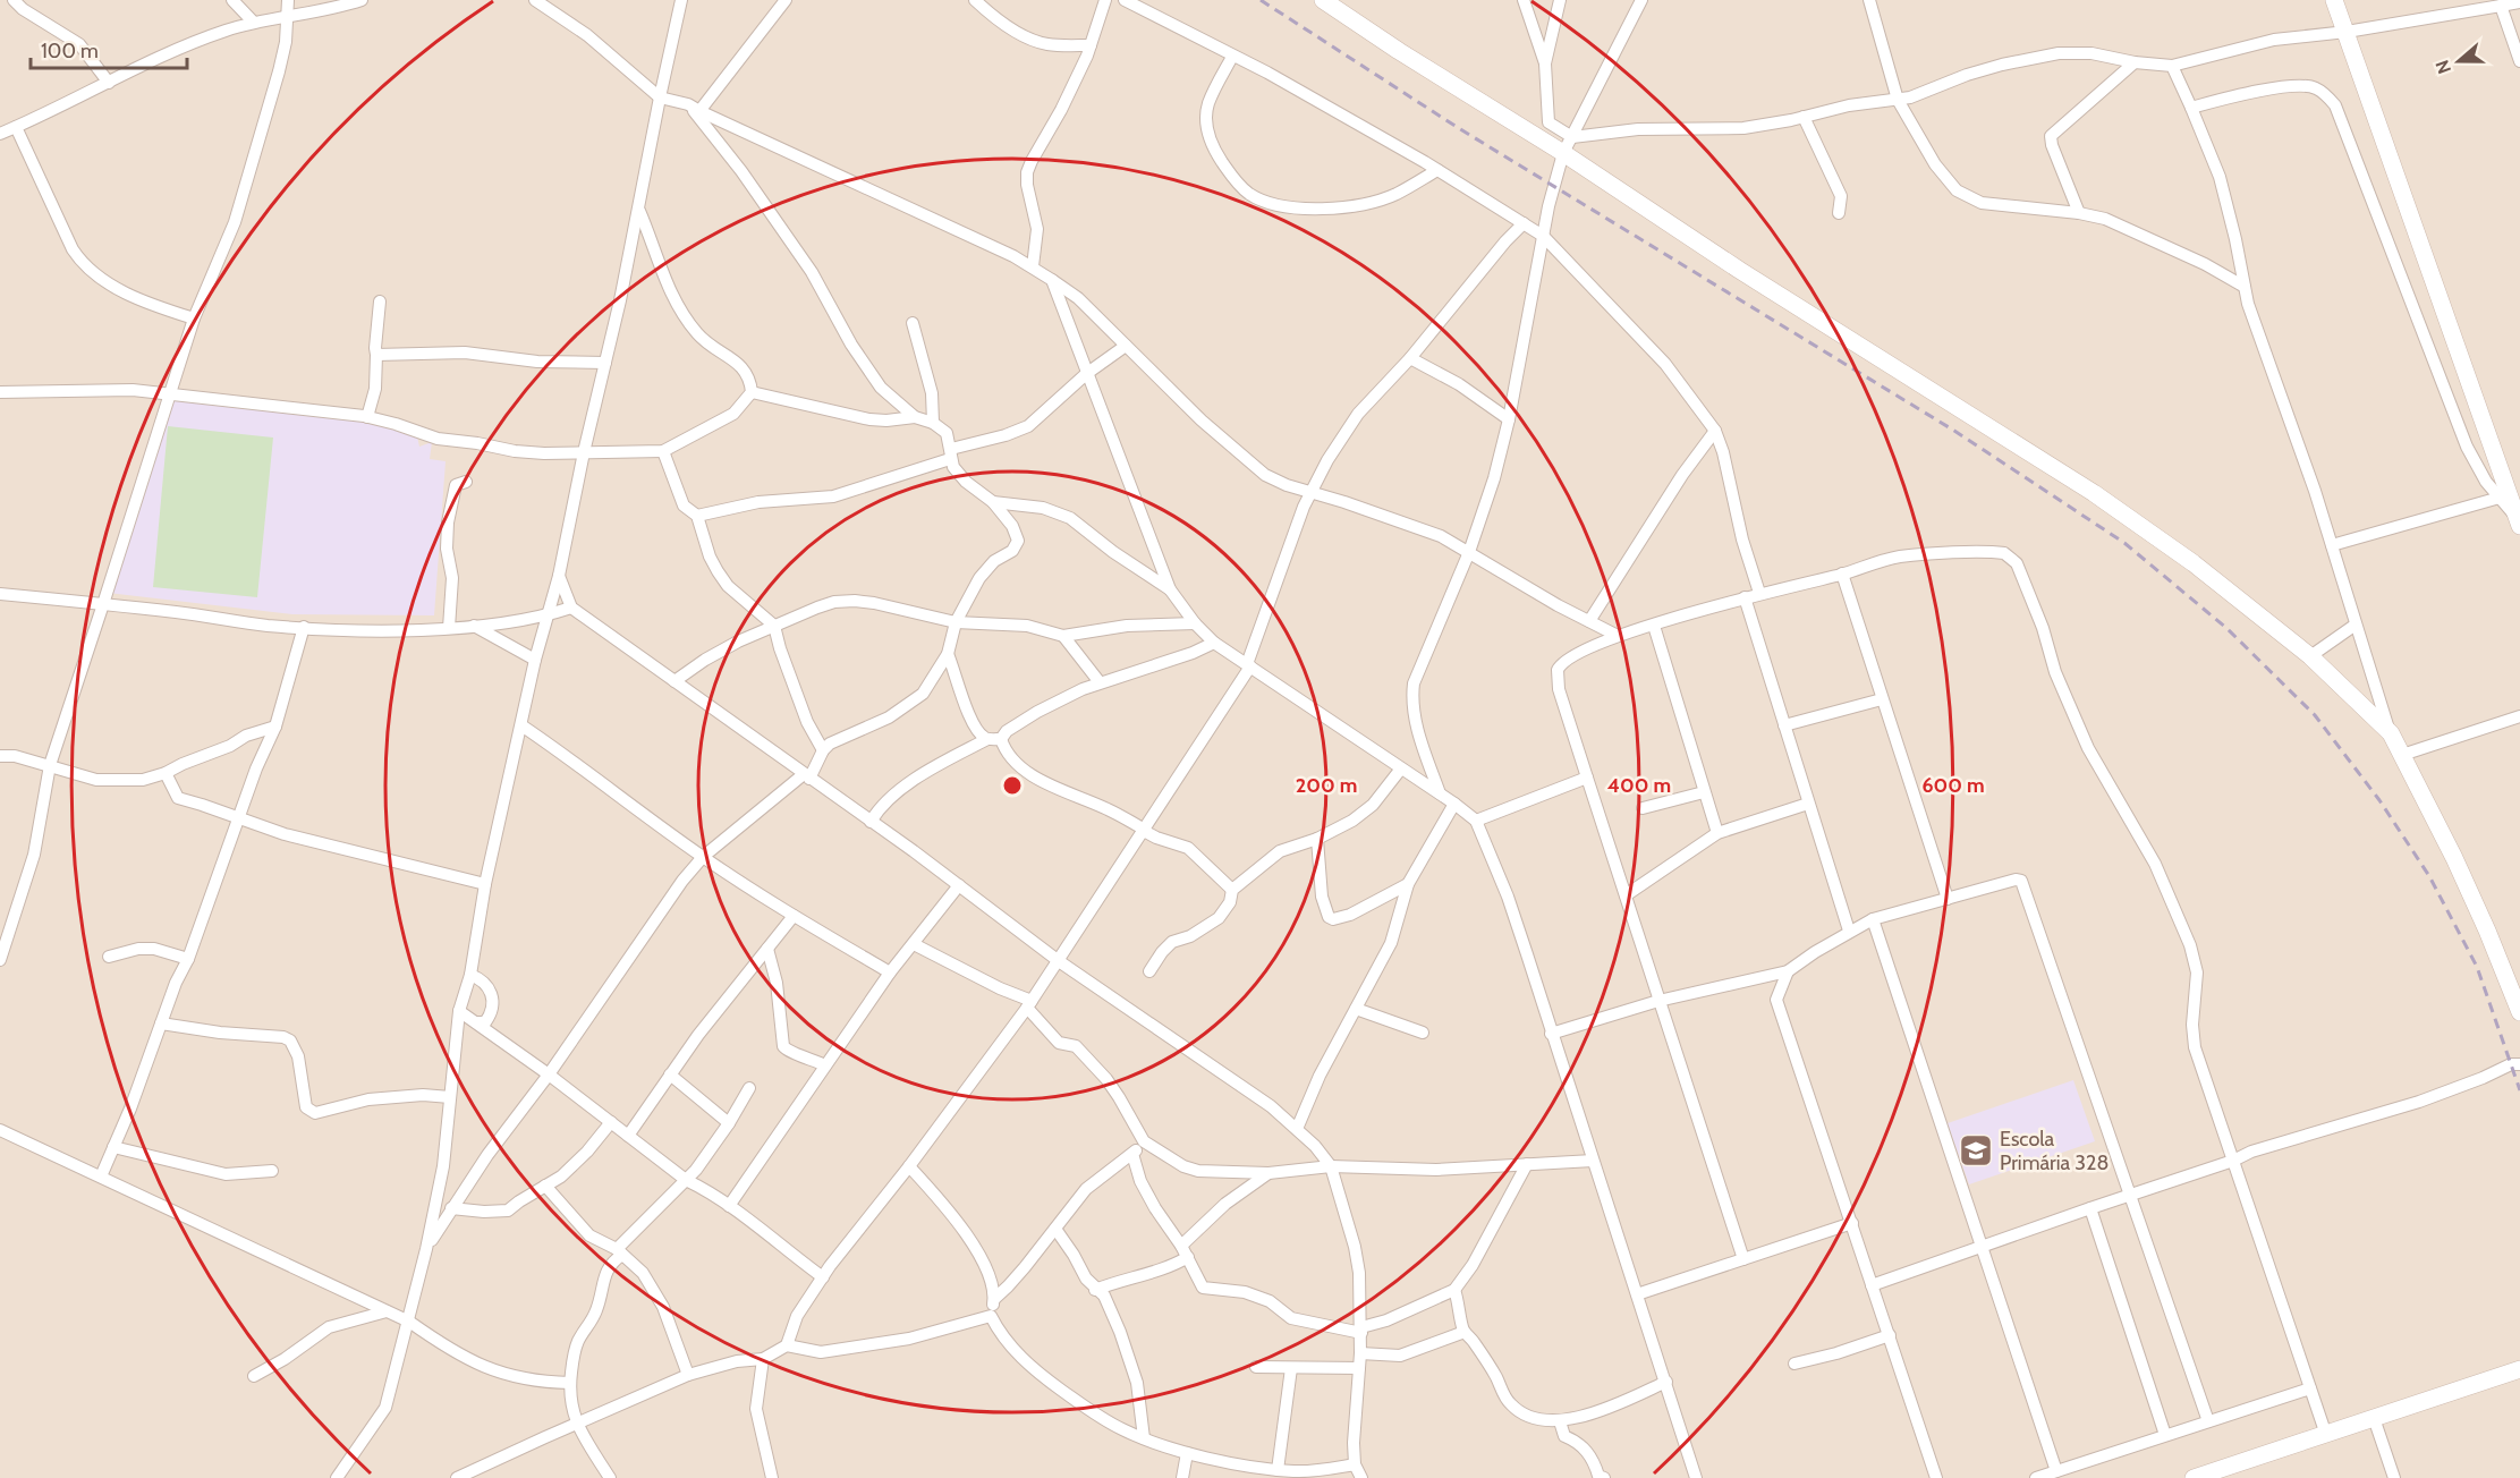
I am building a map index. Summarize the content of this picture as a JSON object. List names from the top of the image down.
{
  "places": {
    "school or university": ["Escola Primária 328"]
  },
  "scale_bar": "100 m",
  "north": "left",
  "rings": ["200 m", "400 m", "600 m"]
}
